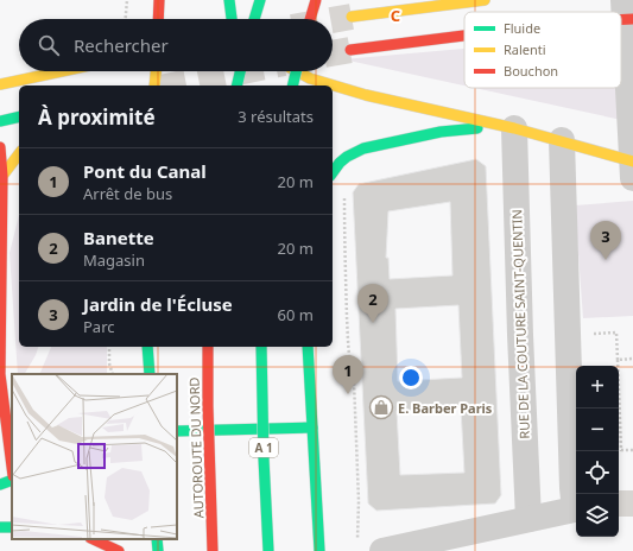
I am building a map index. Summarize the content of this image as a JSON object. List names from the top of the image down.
{
  "streets": {
    "main road": ["AUTOROUTE DU NORD", "A 1"],
    "street": ["RUE DE LA COUTURE SAINT-QUENTIN"]
  },
  "places": {
    "shop": ["E. Barber Paris"]
  },
  "legend": ["Fluide", "Ralenti", "Bouchon"],
  "page": {
    "search": "Rechercher",
    "heading": ["À proximité", "3 résultats"],
    "list": [
      {
        "mark": "1",
        "name": "Pont du Canal",
        "note": "Arrêt de bus",
        "value": "20 m"
      },
      {
        "mark": "2",
        "name": "Banette",
        "note": "Magasin",
        "value": "20 m"
      },
      {
        "mark": "3",
        "name": "Jardin de l'Écluse",
        "note": "Parc",
        "value": "60 m"
      }
    ],
    "pins": ["3", "2", "1"],
    "map_buttons": ["+", "−"]
  },
  "grid": {
    "columns": ["C"]
  }
}
